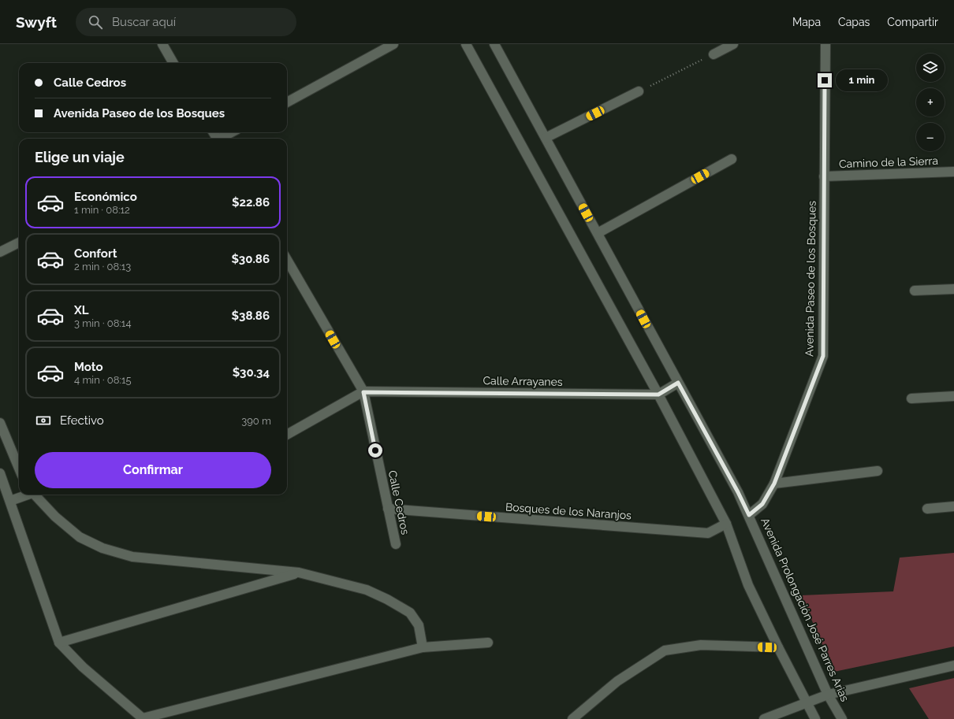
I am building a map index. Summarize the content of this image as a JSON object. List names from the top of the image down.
{
  "streets": {
    "street": [
      "Camino de la Sierra",
      "Avenida Paseo de los Bosques",
      "Calle Arrayanes",
      "Calle Cedros",
      "Bosques de los Naranjos",
      "Avenida Prolongación José Parres Arias"
    ]
  },
  "crossings": [
    ["Camino de la Sierra", "Avenida Paseo de los Bosques"],
    ["Avenida Paseo de los Bosques", "Avenida Prolongación José Parres Arias"],
    ["Calle Arrayanes", "Calle Cedros"],
    ["Calle Cedros", "Bosques de los Naranjos"]
  ],
  "page": {
    "header": "Swyft",
    "search": "Buscar aquí",
    "nav": ["Mapa", "Capas", "Compartir"],
    "map_buttons": ["+", "−"],
    "banner": ["Calle Cedros", "Avenida Paseo de los Bosques"],
    "bubble": "1 min",
    "heading": "Elige un viaje",
    "list": [
      {
        "name": "Económico",
        "note": "1 min · 08:12",
        "value": "$22.86"
      },
      {
        "name": "Confort",
        "note": "2 min · 08:13",
        "value": "$30.86"
      },
      {
        "name": "XL",
        "note": "3 min · 08:14",
        "value": "$38.86"
      },
      {
        "name": "Moto",
        "note": "4 min · 08:15",
        "value": "$30.34"
      }
    ],
    "pay": ["Efectivo", "390 m"],
    "buttons": "Confirmar"
  }
}
